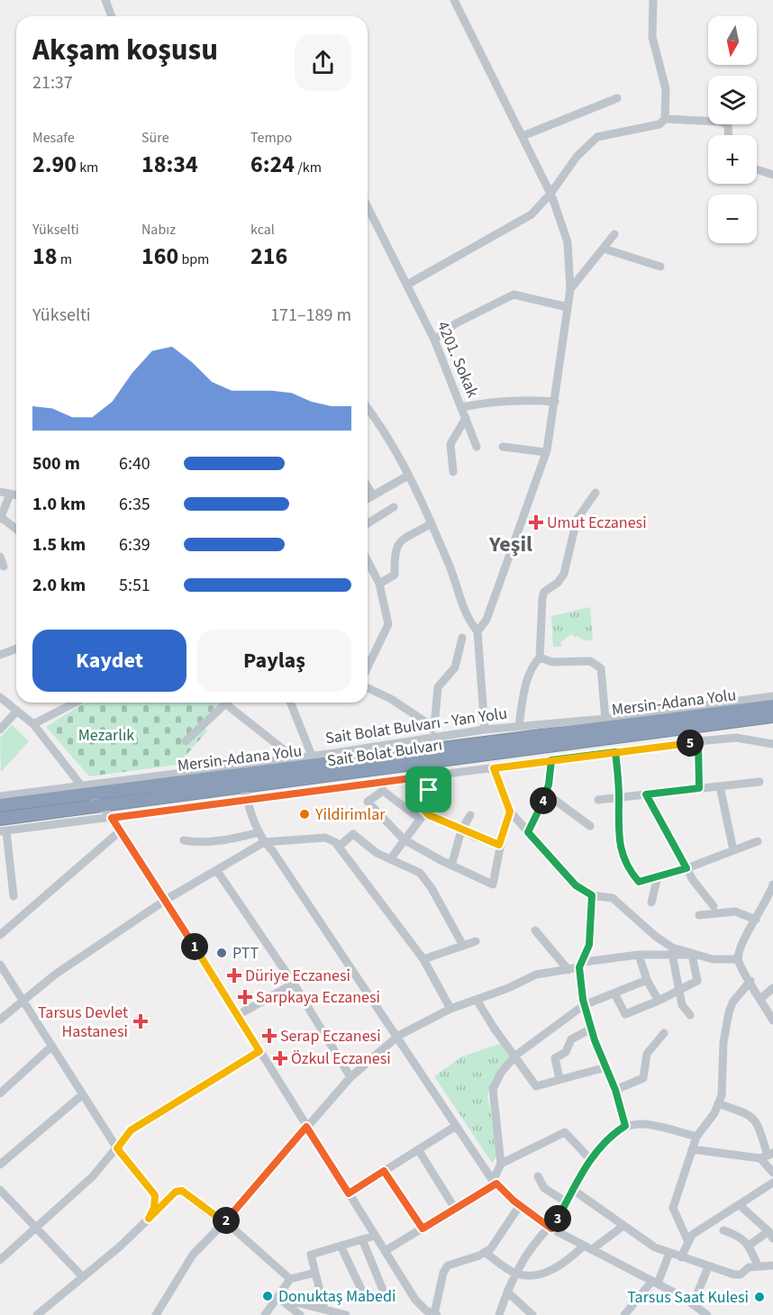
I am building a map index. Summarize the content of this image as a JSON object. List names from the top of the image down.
{
  "streets": {
    "highway": ["Mersin-Adana Yolu", "Sait Bolat Bulvarı"],
    "street": ["4201. Sokak", "Sait Bolat Bulvarı - Yan Yolu"]
  },
  "crossings": [
    ["Mersin-Adana Yolu", "Sait Bolat Bulvarı - Yan Yolu"]
  ],
  "districts": ["Yeşil"],
  "parks": ["Mezarlık"],
  "places": {
    "health": [
      "Umut Eczanesi",
      "Düriye Eczanesi",
      "Sarpkaya Eczanesi",
      "Tarsus Devlet Hastanesi",
      "Serap Eczanesi",
      "Özkul Eczanesi"
    ],
    "other": [
      "Yildirimlar",
      "PTT",
      "Donuktaş Mabedi",
      "Tarsus Saat Kulesi"
    ]
  },
  "north": "bottom",
  "page": {
    "map_buttons": ["+", "−"],
    "heading": ["Akşam koşusu", "21:37"],
    "stats": [
      ["Mesafe", "2.90 km"],
      ["Süre", "18:34"],
      ["Tempo", "6:24 /km"],
      ["Yükselti", "18 m"],
      ["Nabız", "160 bpm"],
      ["kcal", "216"]
    ],
    "chart": ["Yükselti", "171–189 m"],
    "list": [
      {
        "name": "500 m",
        "note": "6:40"
      },
      {
        "name": "1.0 km",
        "note": "6:35"
      },
      {
        "name": "1.5 km",
        "note": "6:39"
      },
      {
        "name": "2.0 km",
        "note": "5:51"
      }
    ],
    "buttons": ["Kaydet", "Paylaş"],
    "pins": [
      "5",
      "4",
      "1",
      "3",
      "2"
    ]
  }
}
